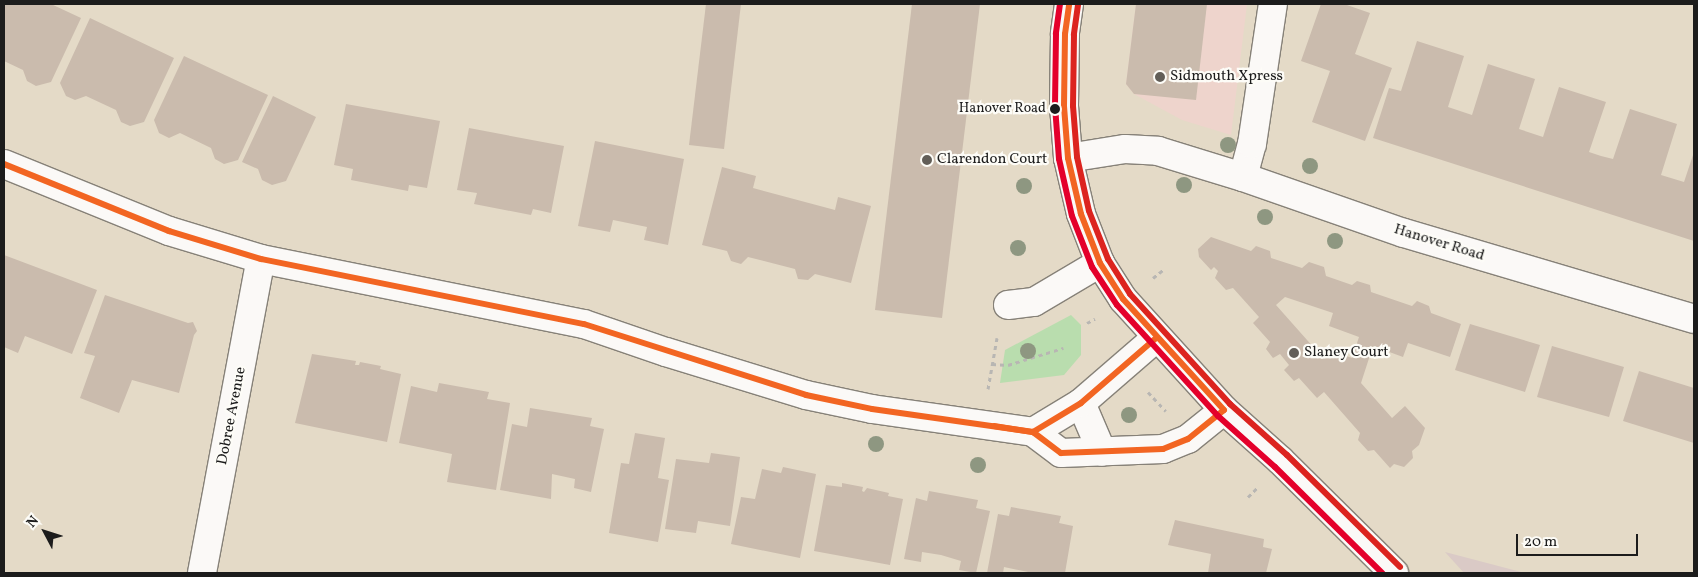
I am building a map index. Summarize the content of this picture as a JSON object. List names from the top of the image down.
{
  "streets": {
    "street": ["Hanover Road", "Dobree Avenue"]
  },
  "places": [
    "Sidmouth Xpress",
    "Hanover Road",
    "Clarendon Court",
    "Slaney Court"
  ],
  "scale_bar": "20 m",
  "north": "top left"
}
